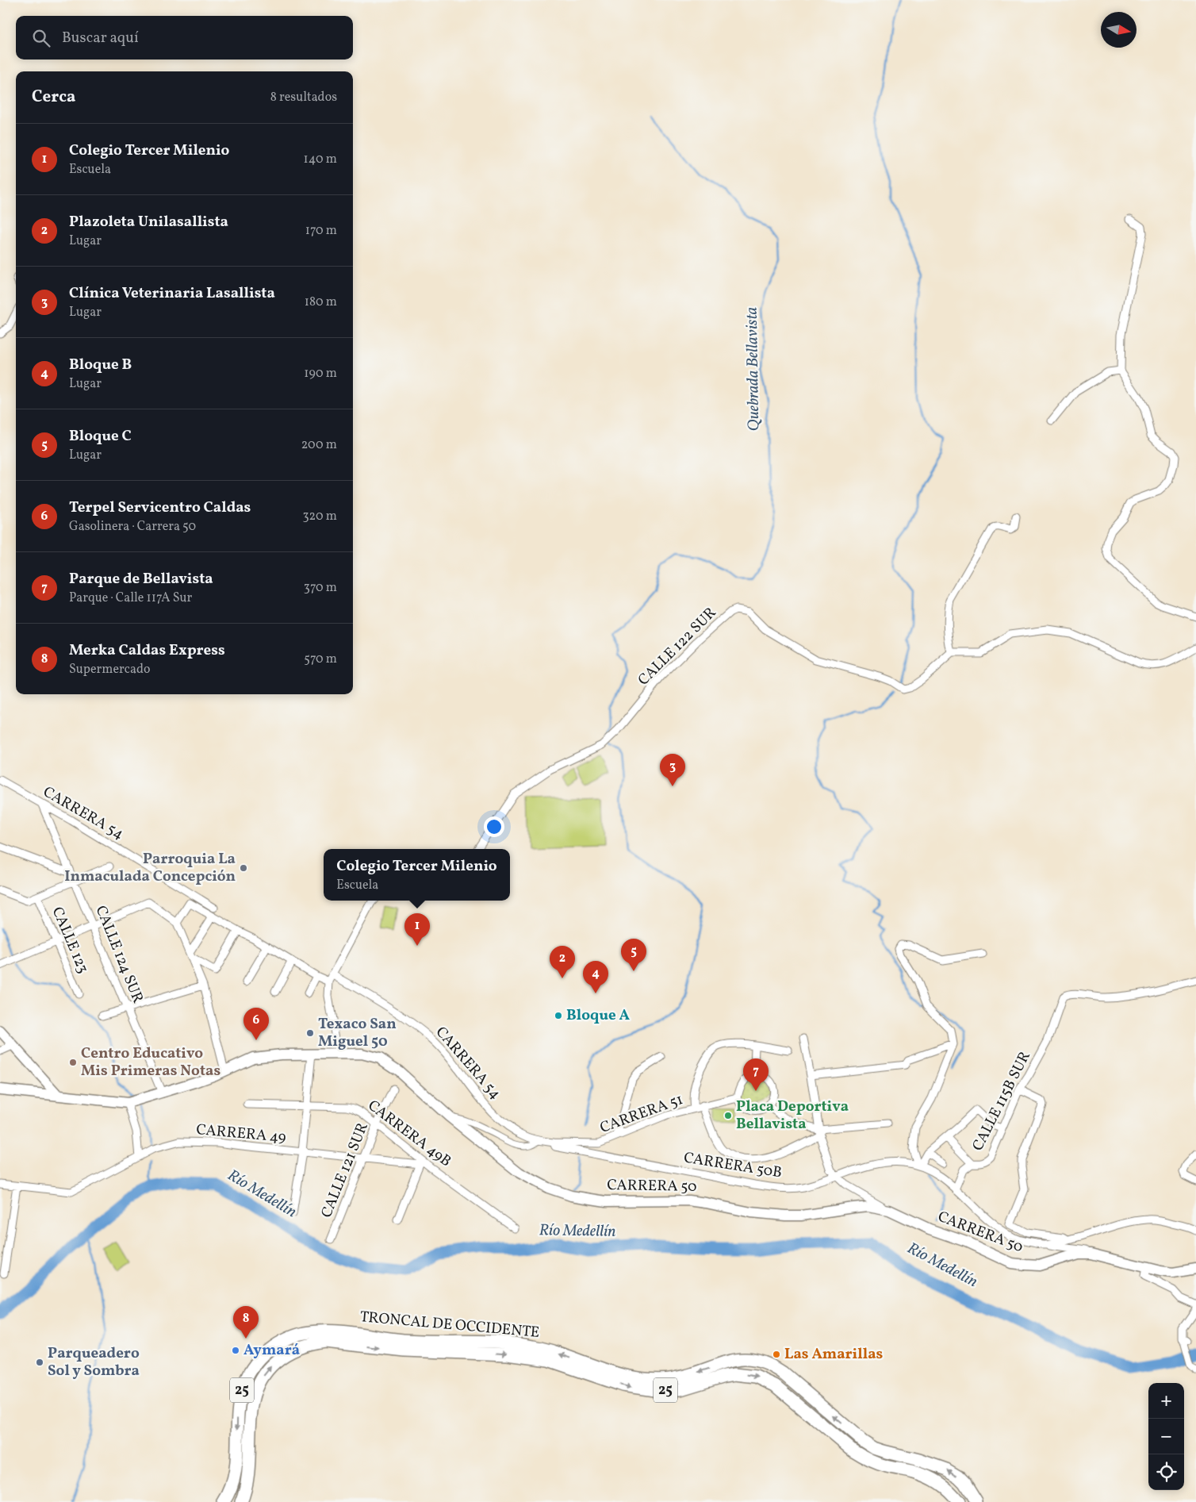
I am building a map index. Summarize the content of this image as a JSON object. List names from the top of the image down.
{
  "streets": {
    "highway": ["TRONCAL DE OCCIDENTE", "25"],
    "main road": ["CARRERA 50"],
    "street": [
      "CALLE 122 SUR",
      "CARRERA 54",
      "CALLE 123",
      "CALLE 124 SUR",
      "CALLE 115B SUR",
      "CARRERA 51",
      "CARRERA 49",
      "CARRERA 49B",
      "CARRERA 50B",
      "CALLE 121 SUR"
    ]
  },
  "crossings": [
    ["CARRERA 54", "CALLE 124 SUR"],
    ["CARRERA 54", "CARRERA 50B"],
    ["CALLE 124 SUR", "CARRERA 50"],
    ["CALLE 115B SUR", "CARRERA 50B"],
    ["CARRERA 51", "CARRERA 50B"],
    ["CARRERA 49", "CARRERA 49B"],
    ["CARRERA 49", "CALLE 121 SUR"],
    ["CARRERA 49B", "CALLE 121 SUR"]
  ],
  "water": ["Quebrada Bellavista", "Río Medellín"],
  "places": [
    "Parroquia La Inmaculada Concepción",
    "Bloque A",
    "Texaco San Miguel 50",
    "Centro Educativo Mis Primeras Notas",
    "Placa Deportiva Bellavista",
    "Aymará",
    "Las Amarillas",
    "Parqueadero Sol y Sombra"
  ],
  "north": "right",
  "page": {
    "search": "Buscar aquí",
    "heading": ["Cerca", "8 resultados"],
    "list": [
      {
        "mark": "1",
        "name": "Colegio Tercer Milenio",
        "note": "Escuela",
        "value": "140 m"
      },
      {
        "mark": "2",
        "name": "Plazoleta Unilasallista",
        "note": "Lugar",
        "value": "170 m"
      },
      {
        "mark": "3",
        "name": "Clínica Veterinaria Lasallista",
        "note": "Lugar",
        "value": "180 m"
      },
      {
        "mark": "4",
        "name": "Bloque B",
        "note": "Lugar",
        "value": "190 m"
      },
      {
        "mark": "5",
        "name": "Bloque C",
        "note": "Lugar",
        "value": "200 m"
      },
      {
        "mark": "6",
        "name": "Terpel Servicentro Caldas",
        "note": "Gasolinera · Carrera 50",
        "value": "320 m"
      },
      {
        "mark": "7",
        "name": "Parque de Bellavista",
        "note": "Parque · Calle 117A Sur",
        "value": "370 m"
      },
      {
        "mark": "8",
        "name": "Merka Caldas Express",
        "note": "Supermercado",
        "value": "570 m"
      }
    ],
    "pins": [
      "3",
      "1",
      "5",
      "2",
      "4",
      "6",
      "7",
      "8"
    ],
    "popup": ["Colegio Tercer Milenio", "Escuela"],
    "map_buttons": ["+", "−"]
  }
}
